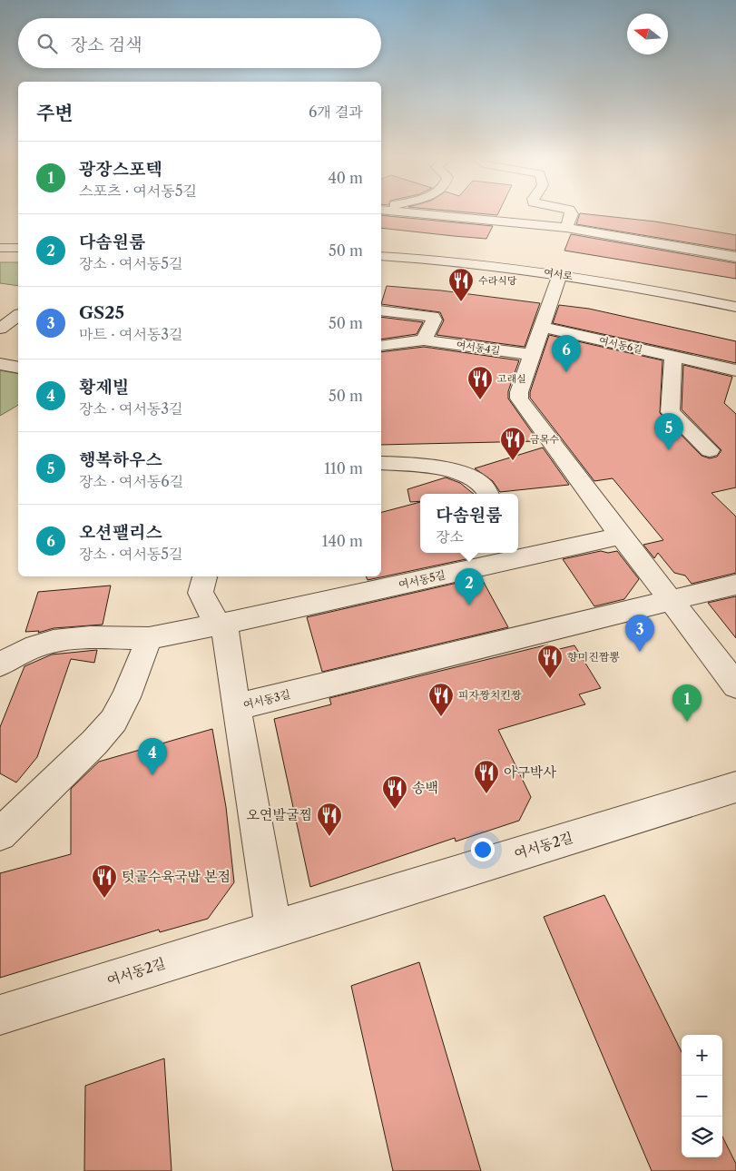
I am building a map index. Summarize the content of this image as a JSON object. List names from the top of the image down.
{
  "streets": {
    "street": [
      "여서로",
      "여서동6길",
      "여서동4길",
      "여서동5길",
      "여서동3길",
      "여서동2길"
    ]
  },
  "crossings": [
    ["여서동5길", "여서동3길"]
  ],
  "places": {
    "restaurant": [
      "수라식당",
      "고래실",
      "금목수",
      "향미진짬뽕",
      "피자짱치킨짱",
      "아구박사",
      "송백",
      "오연발굴찜",
      "텃골수육국밥 본점"
    ]
  },
  "north": "left",
  "page": {
    "search": "장소 검색",
    "heading": ["주변", "6개 결과"],
    "list": [
      {
        "mark": "1",
        "name": "광장스포텍",
        "note": "스포츠 · 여서동5길",
        "value": "40 m"
      },
      {
        "mark": "2",
        "name": "다솜원룸",
        "note": "장소 · 여서동5길",
        "value": "50 m"
      },
      {
        "mark": "3",
        "name": "GS25",
        "note": "마트 · 여서동3길",
        "value": "50 m"
      },
      {
        "mark": "4",
        "name": "황제빌",
        "note": "장소 · 여서동3길",
        "value": "50 m"
      },
      {
        "mark": "5",
        "name": "행복하우스",
        "note": "장소 · 여서동6길",
        "value": "110 m"
      },
      {
        "mark": "6",
        "name": "오션팰리스",
        "note": "장소 · 여서동5길",
        "value": "140 m"
      }
    ],
    "pins": [
      "6",
      "5",
      "2",
      "3",
      "1",
      "4"
    ],
    "popup": ["다솜원룸", "장소"],
    "map_buttons": ["+", "−"]
  }
}
